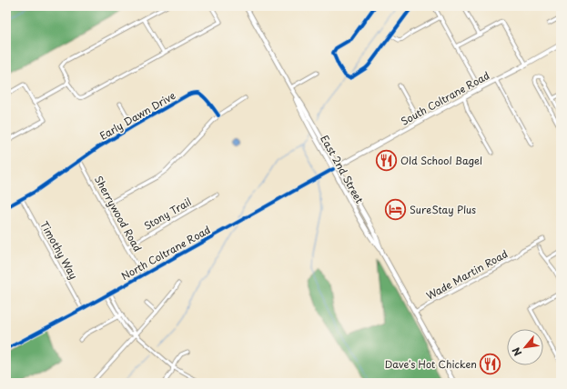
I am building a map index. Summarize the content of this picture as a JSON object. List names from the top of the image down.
{
  "streets": {
    "main road": ["South Coltrane Road", "East 2nd Street"],
    "street": [
      "Early Dawn Drive",
      "Sherrywood Road",
      "Stony Trail",
      "Timothy Way",
      "North Coltrane Road",
      "Wade Martin Road"
    ]
  },
  "crossings": [
    ["South Coltrane Road", "East 2nd Street"],
    ["South Coltrane Road", "North Coltrane Road"],
    ["Early Dawn Drive", "Sherrywood Road"],
    ["Early Dawn Drive", "Timothy Way"],
    ["East 2nd Street", "North Coltrane Road"],
    ["East 2nd Street", "Wade Martin Road"],
    ["Sherrywood Road", "Stony Trail"],
    ["Sherrywood Road", "North Coltrane Road"],
    ["Timothy Way", "North Coltrane Road"]
  ],
  "places": {
    "restaurant": ["Old School Bagel", "Dave's Hot Chicken"],
    "hotel": ["SureStay Plus"]
  },
  "north": "bottom left"
}
